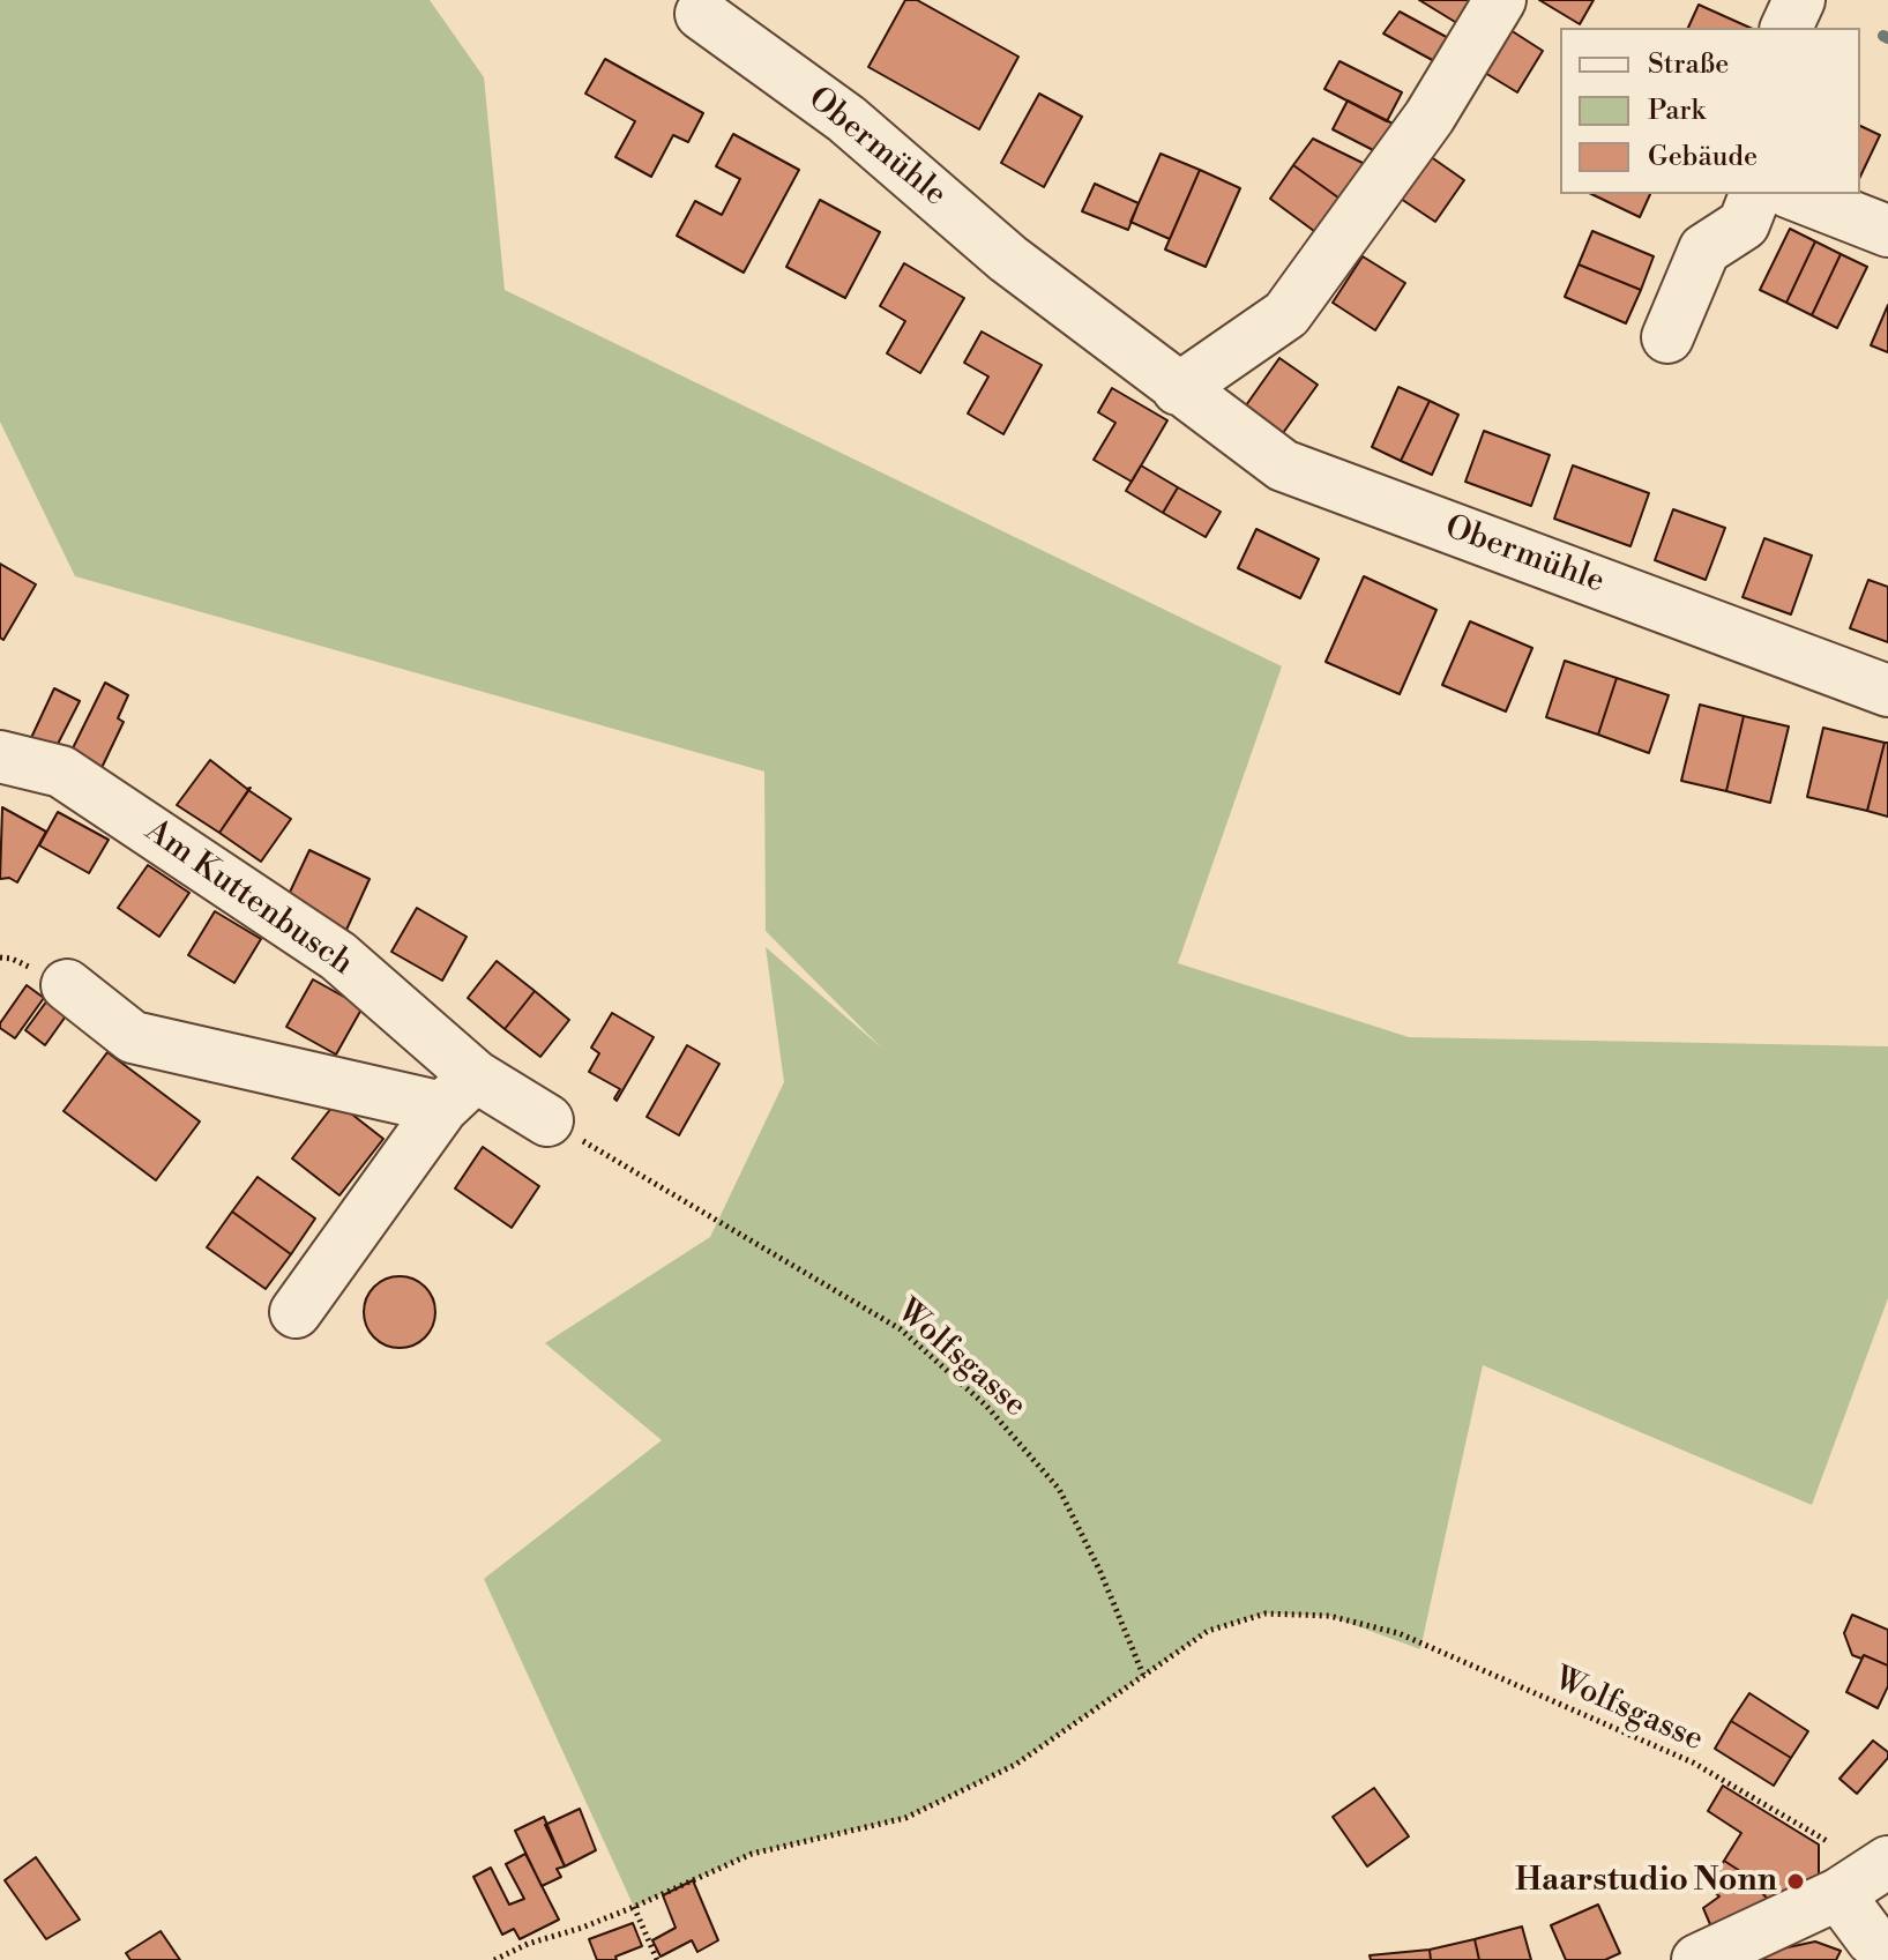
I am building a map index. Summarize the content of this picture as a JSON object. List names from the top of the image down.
{
  "streets": {
    "street": ["Obermühle", "Am Kuttenbusch"],
    "path": ["Wolfsgasse"]
  },
  "crossings": [
    ["Am Kuttenbusch", "Wolfsgasse"]
  ],
  "places": ["Haarstudio Nonn"],
  "legend": ["Straße", "Park", "Gebäude"]
}
